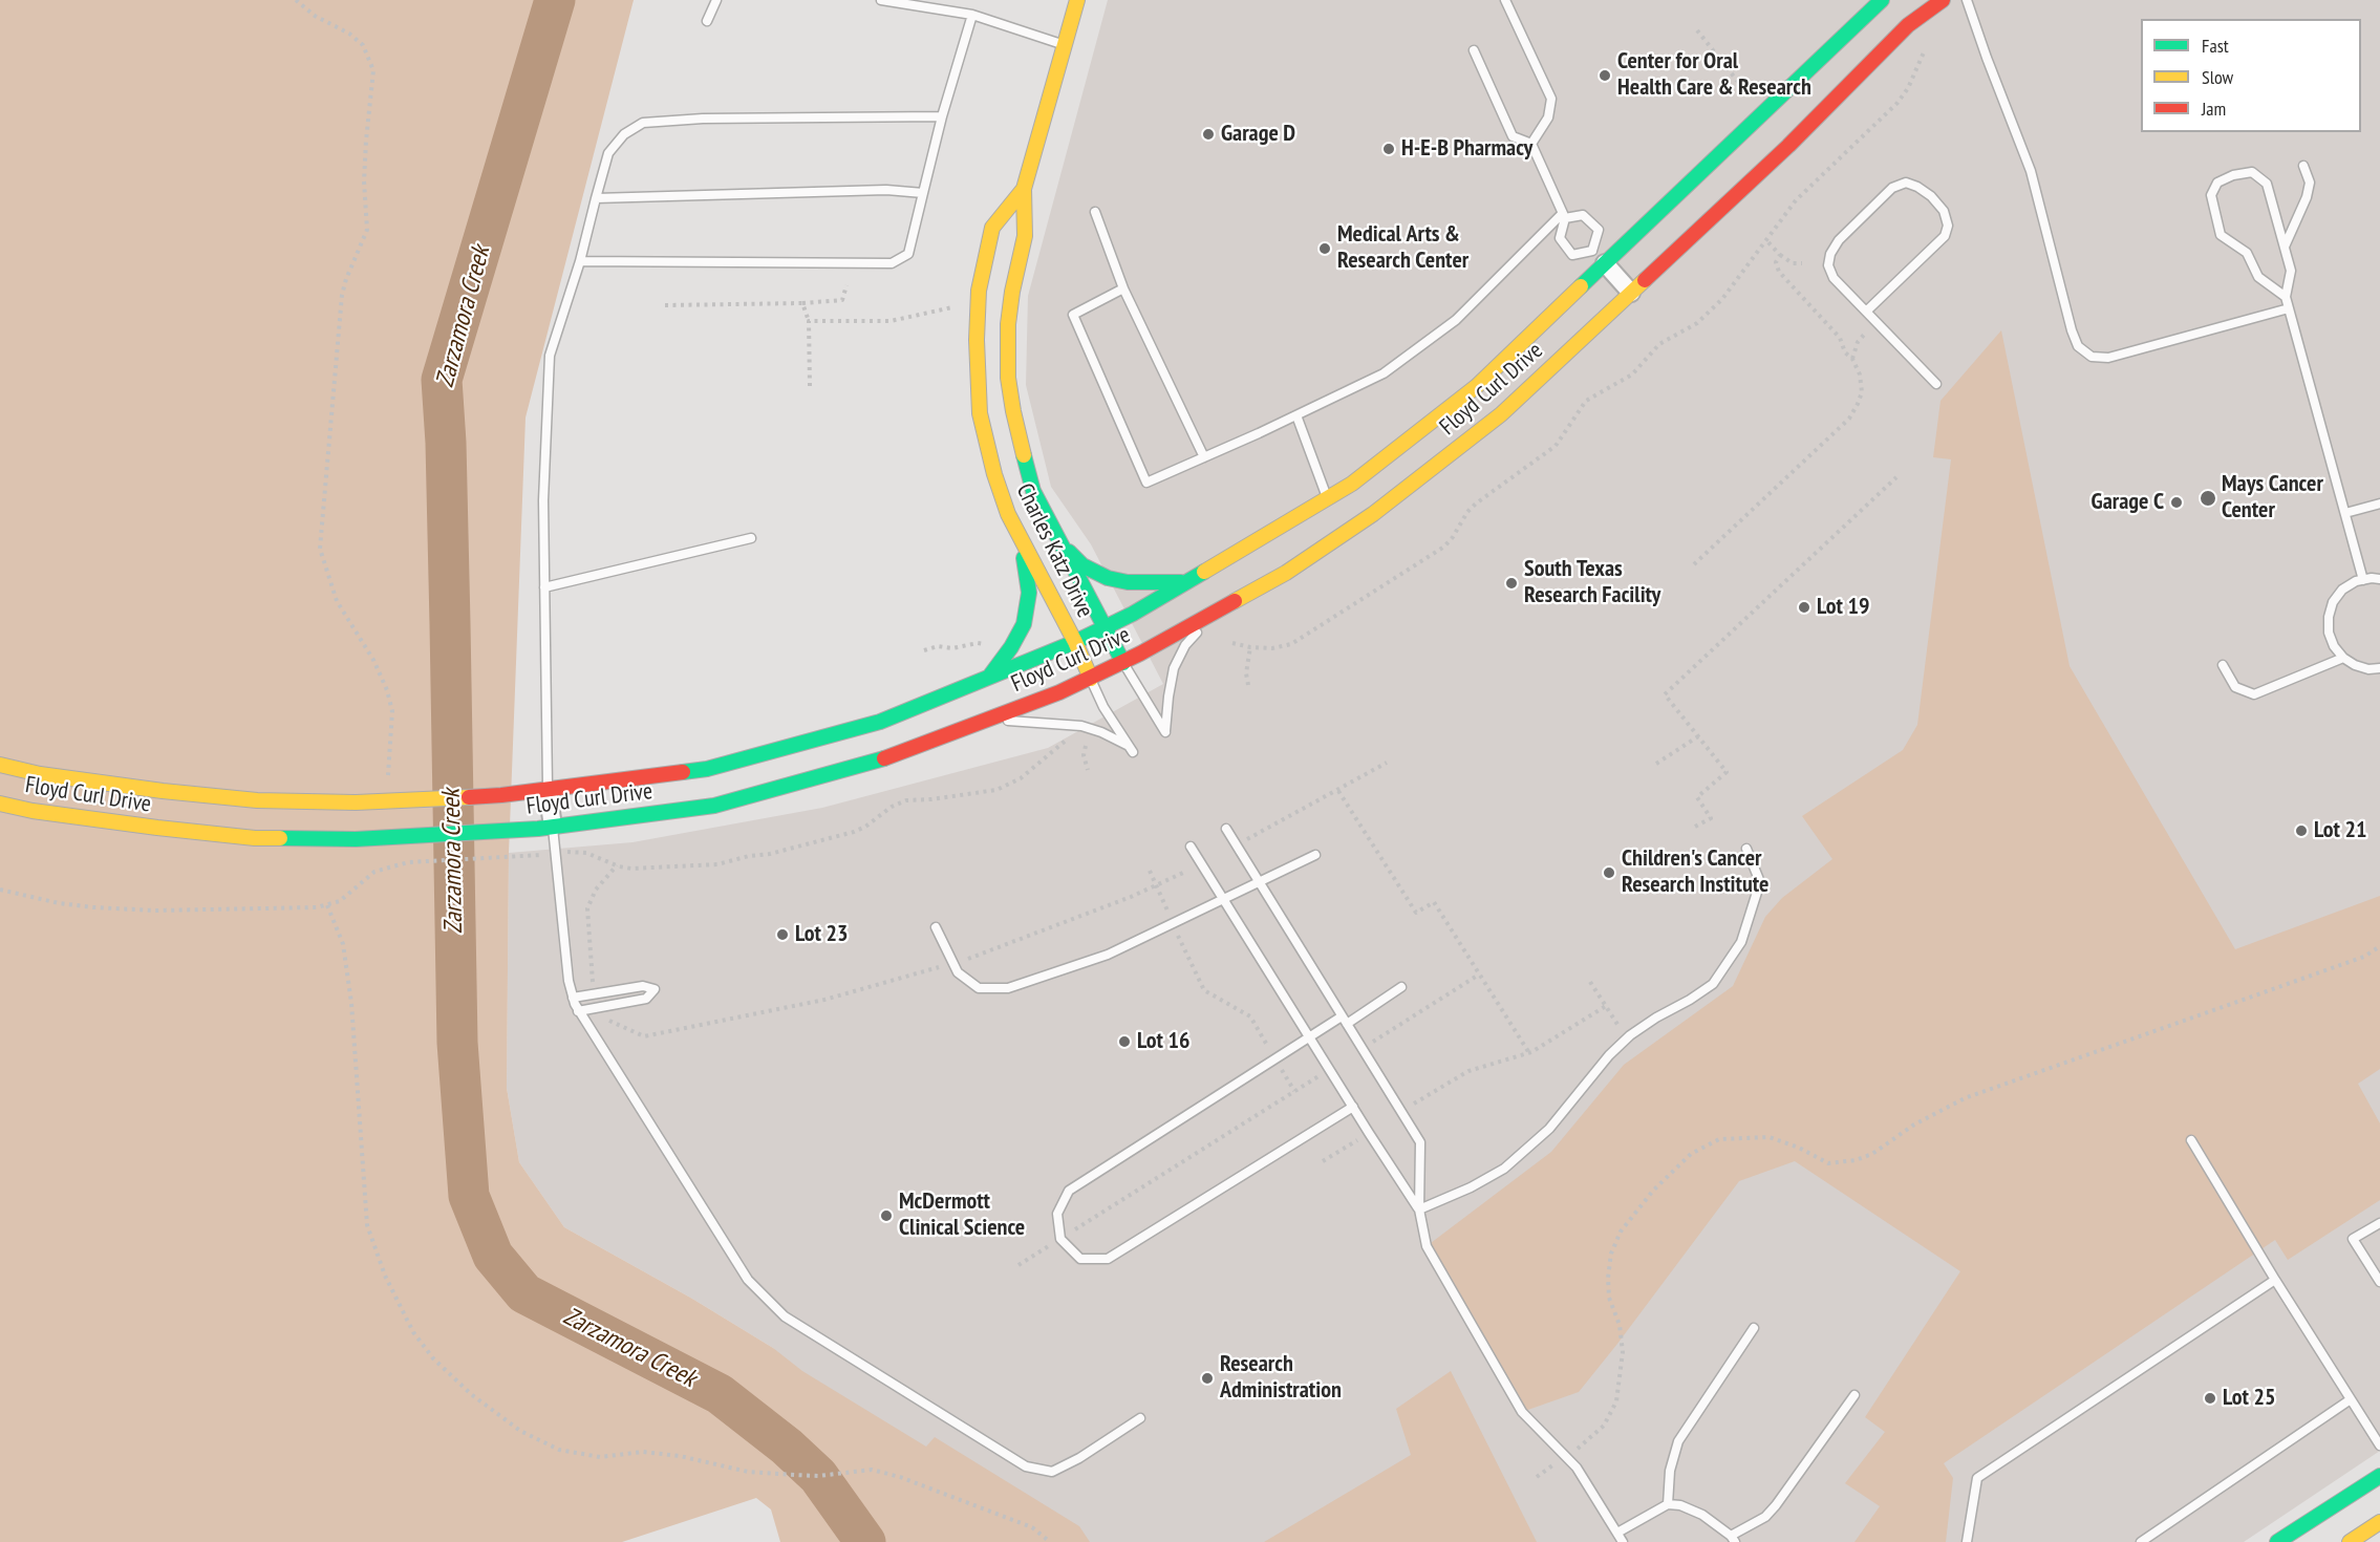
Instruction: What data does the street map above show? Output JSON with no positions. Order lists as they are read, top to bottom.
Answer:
{
  "streets": {
    "street": ["Floyd Curl Drive", "Charles Katz Drive"]
  },
  "crossings": [
    ["Floyd Curl Drive", "Charles Katz Drive"]
  ],
  "water": ["Zarzamora Creek"],
  "places": [
    "Center for Oral Health Care & Research",
    "Garage D",
    "H-E-B Pharmacy",
    "Medical Arts & Research Center",
    "Mays Cancer Center",
    "Garage C",
    "South Texas Research Facility",
    "Lot 19",
    "Lot 21",
    "Children's Cancer Research Institute",
    "Lot 23",
    "Lot 16",
    "McDermott Clinical Science",
    "Research Administration",
    "Lot 25"
  ],
  "legend": ["Fast", "Slow", "Jam"]
}
